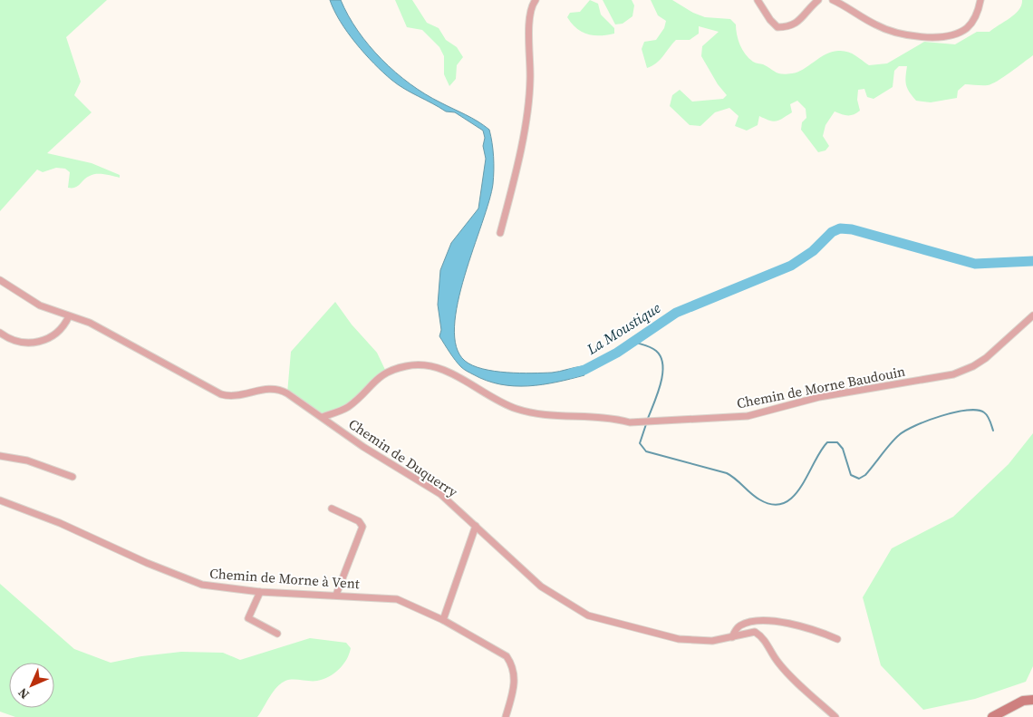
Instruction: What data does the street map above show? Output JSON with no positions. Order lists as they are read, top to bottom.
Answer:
{
  "streets": {
    "street": ["Chemin de Morne Baudouin", "Chemin de Duquerry", "Chemin de Morne à Vent"]
  },
  "crossings": [
    ["Chemin de Morne Baudouin", "Chemin de Duquerry"]
  ],
  "water": ["La Moustique"],
  "north": "bottom left"
}
